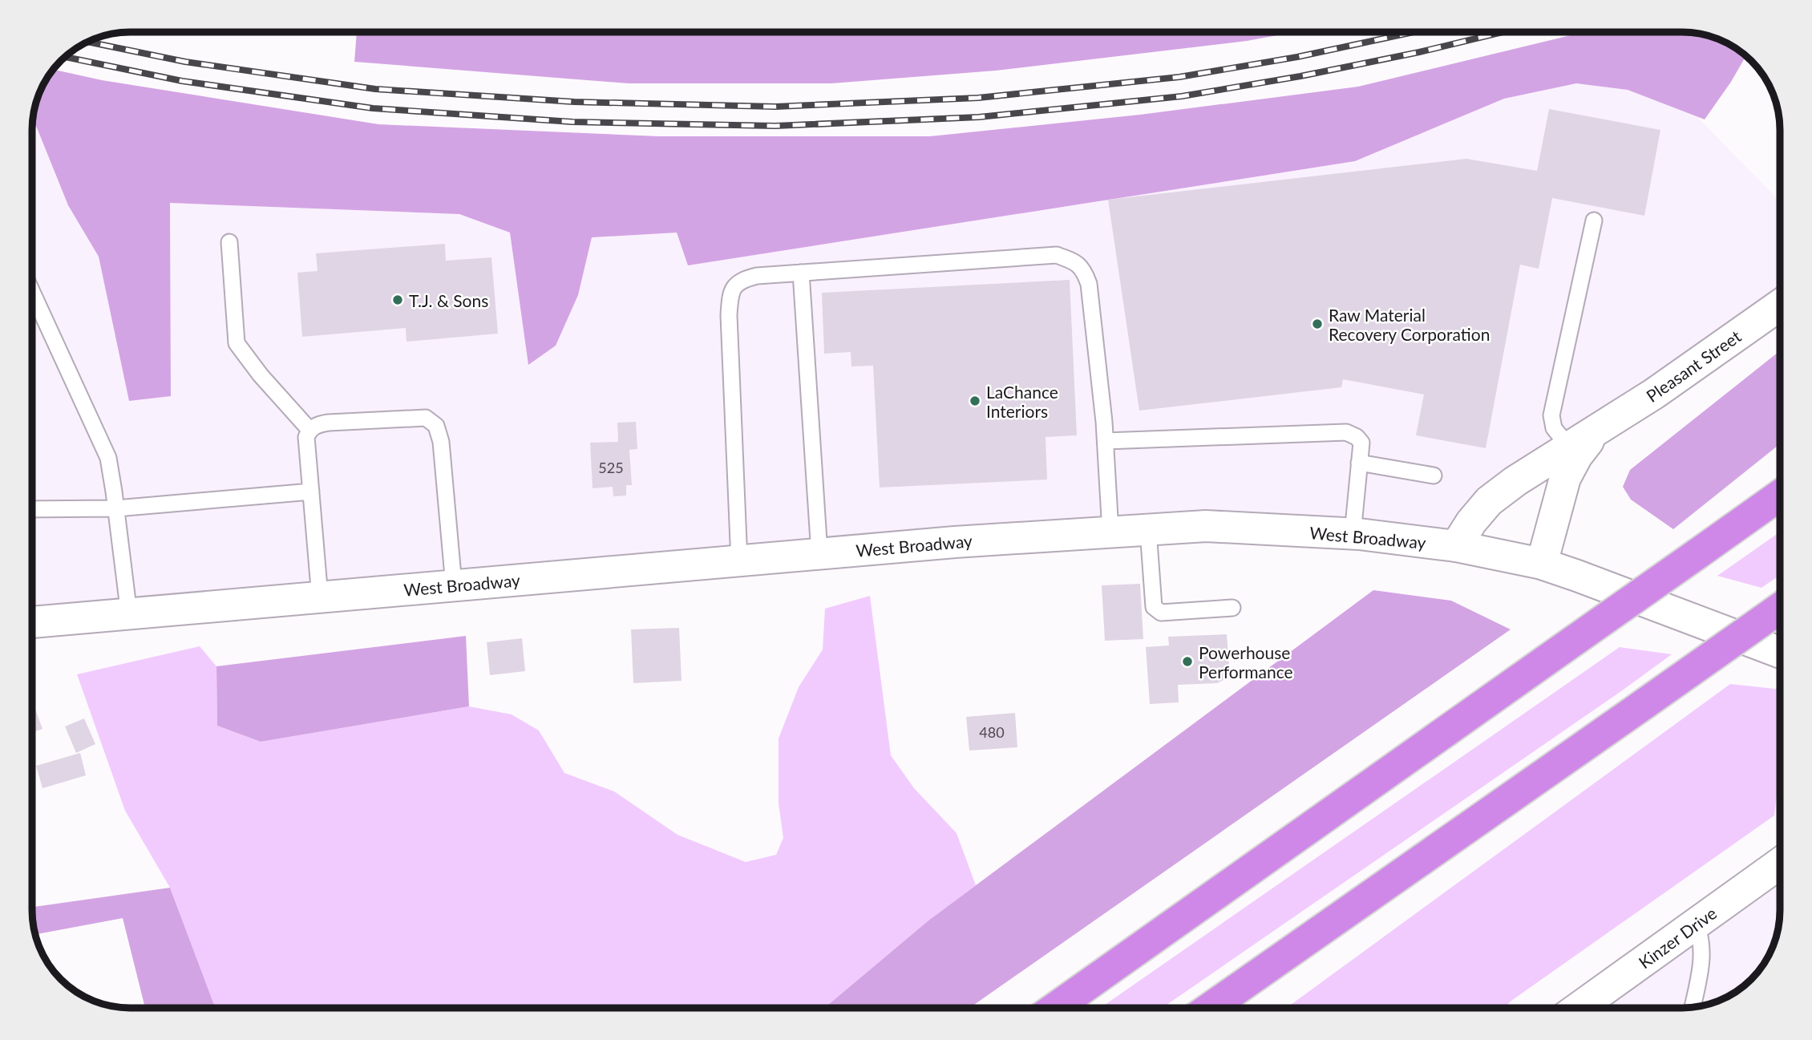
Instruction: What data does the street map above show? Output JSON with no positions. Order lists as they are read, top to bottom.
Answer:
{
  "streets": {
    "main road": ["Pleasant Street", "West Broadway", "Kinzer Drive"]
  },
  "crossings": [
    ["Pleasant Street", "West Broadway"]
  ],
  "places": [
    "T.J. & Sons",
    "Raw Material Recovery Corporation",
    "LaChance Interiors",
    "Powerhouse Performance"
  ],
  "house_numbers": ["525", "480"]
}
